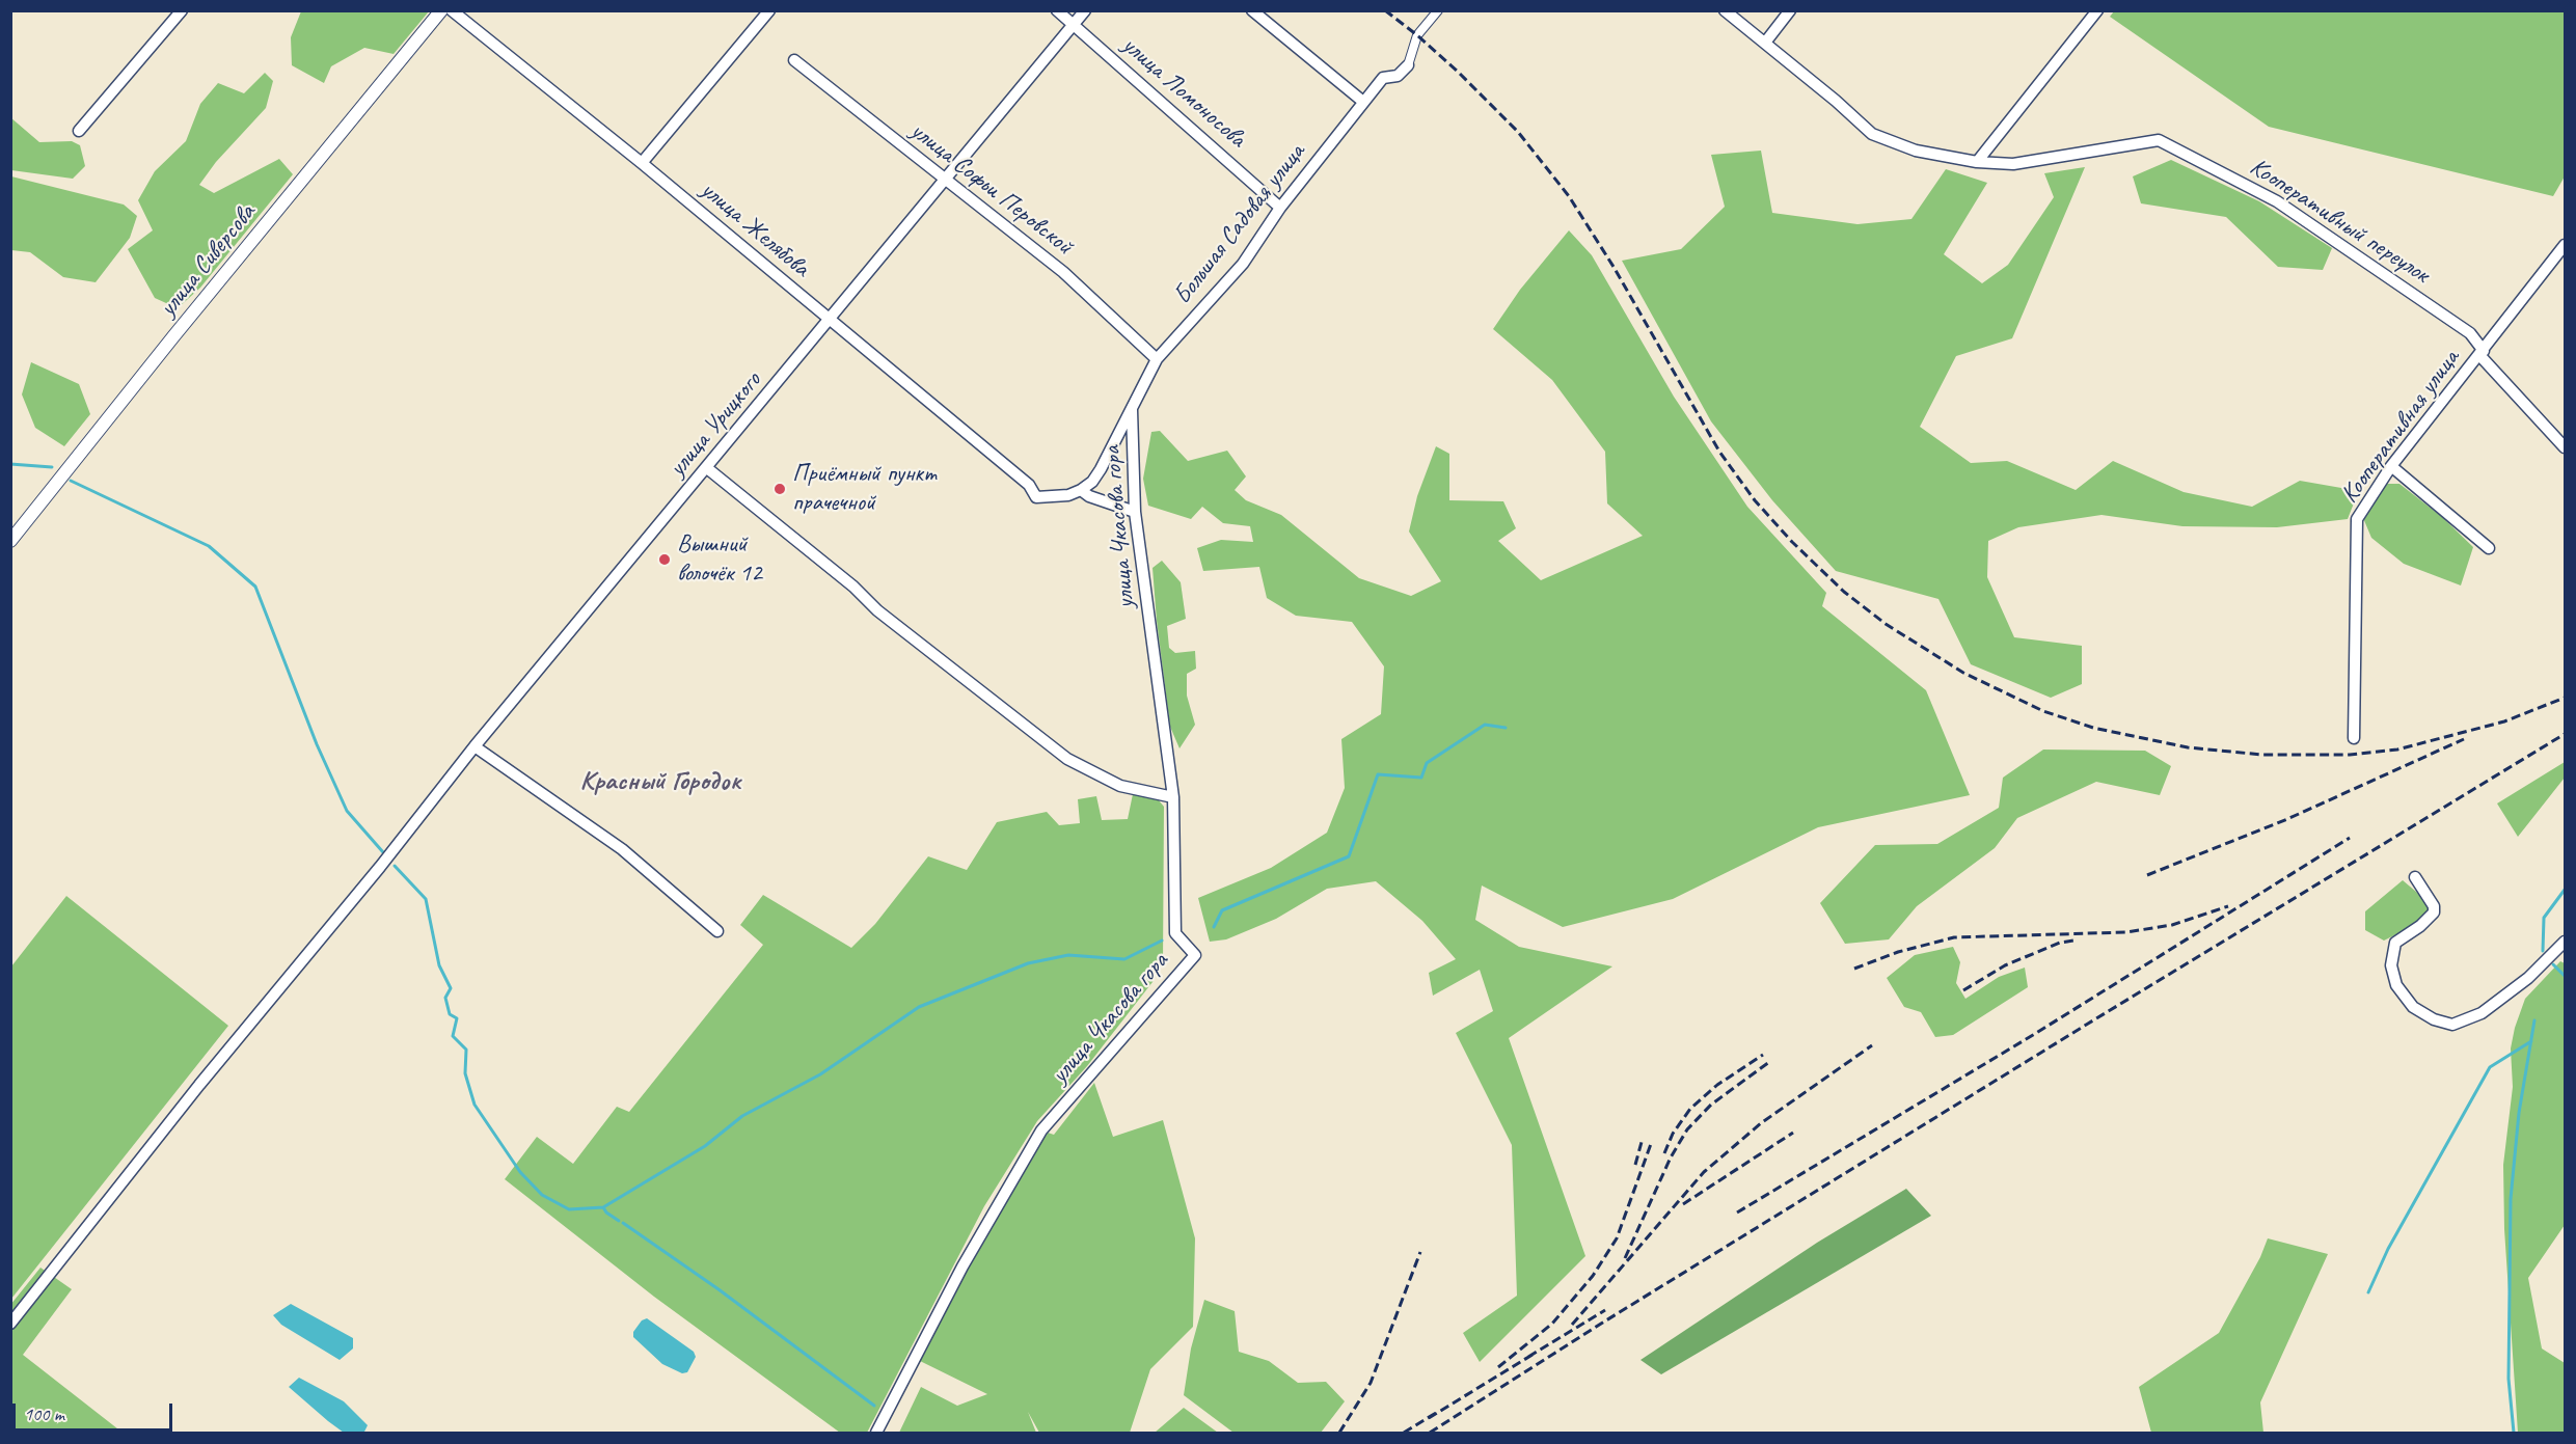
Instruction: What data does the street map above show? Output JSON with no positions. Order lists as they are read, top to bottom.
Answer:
{
  "streets": {
    "street": [
      "улица Ломоносова",
      "улица Софьи Перовской",
      "Кооперативный переулок",
      "Большая Садовая улица",
      "улица Желябова",
      "улица Сиверсова",
      "улица Урицкого",
      "Кооперативная улица",
      "улица Чкасова гора"
    ]
  },
  "crossings": [
    ["улица Ломоносова", "Большая Садовая улица"],
    ["улица Ломоносова", "улица Урицкого"],
    ["улица Софьи Перовской", "Большая Садовая улица"],
    ["улица Софьи Перовской", "улица Урицкого"],
    ["Кооперативный переулок", "Кооперативная улица"],
    ["Большая Садовая улица", "улица Желябова"],
    ["Большая Садовая улица", "улица Чкасова гора"],
    ["улица Желябова", "улица Урицкого"]
  ],
  "districts": ["Красный Городок"],
  "places": ["Приёмный пункт прачечной", "Вышний волочёк 12"],
  "scale_bar": "100 m"
}
